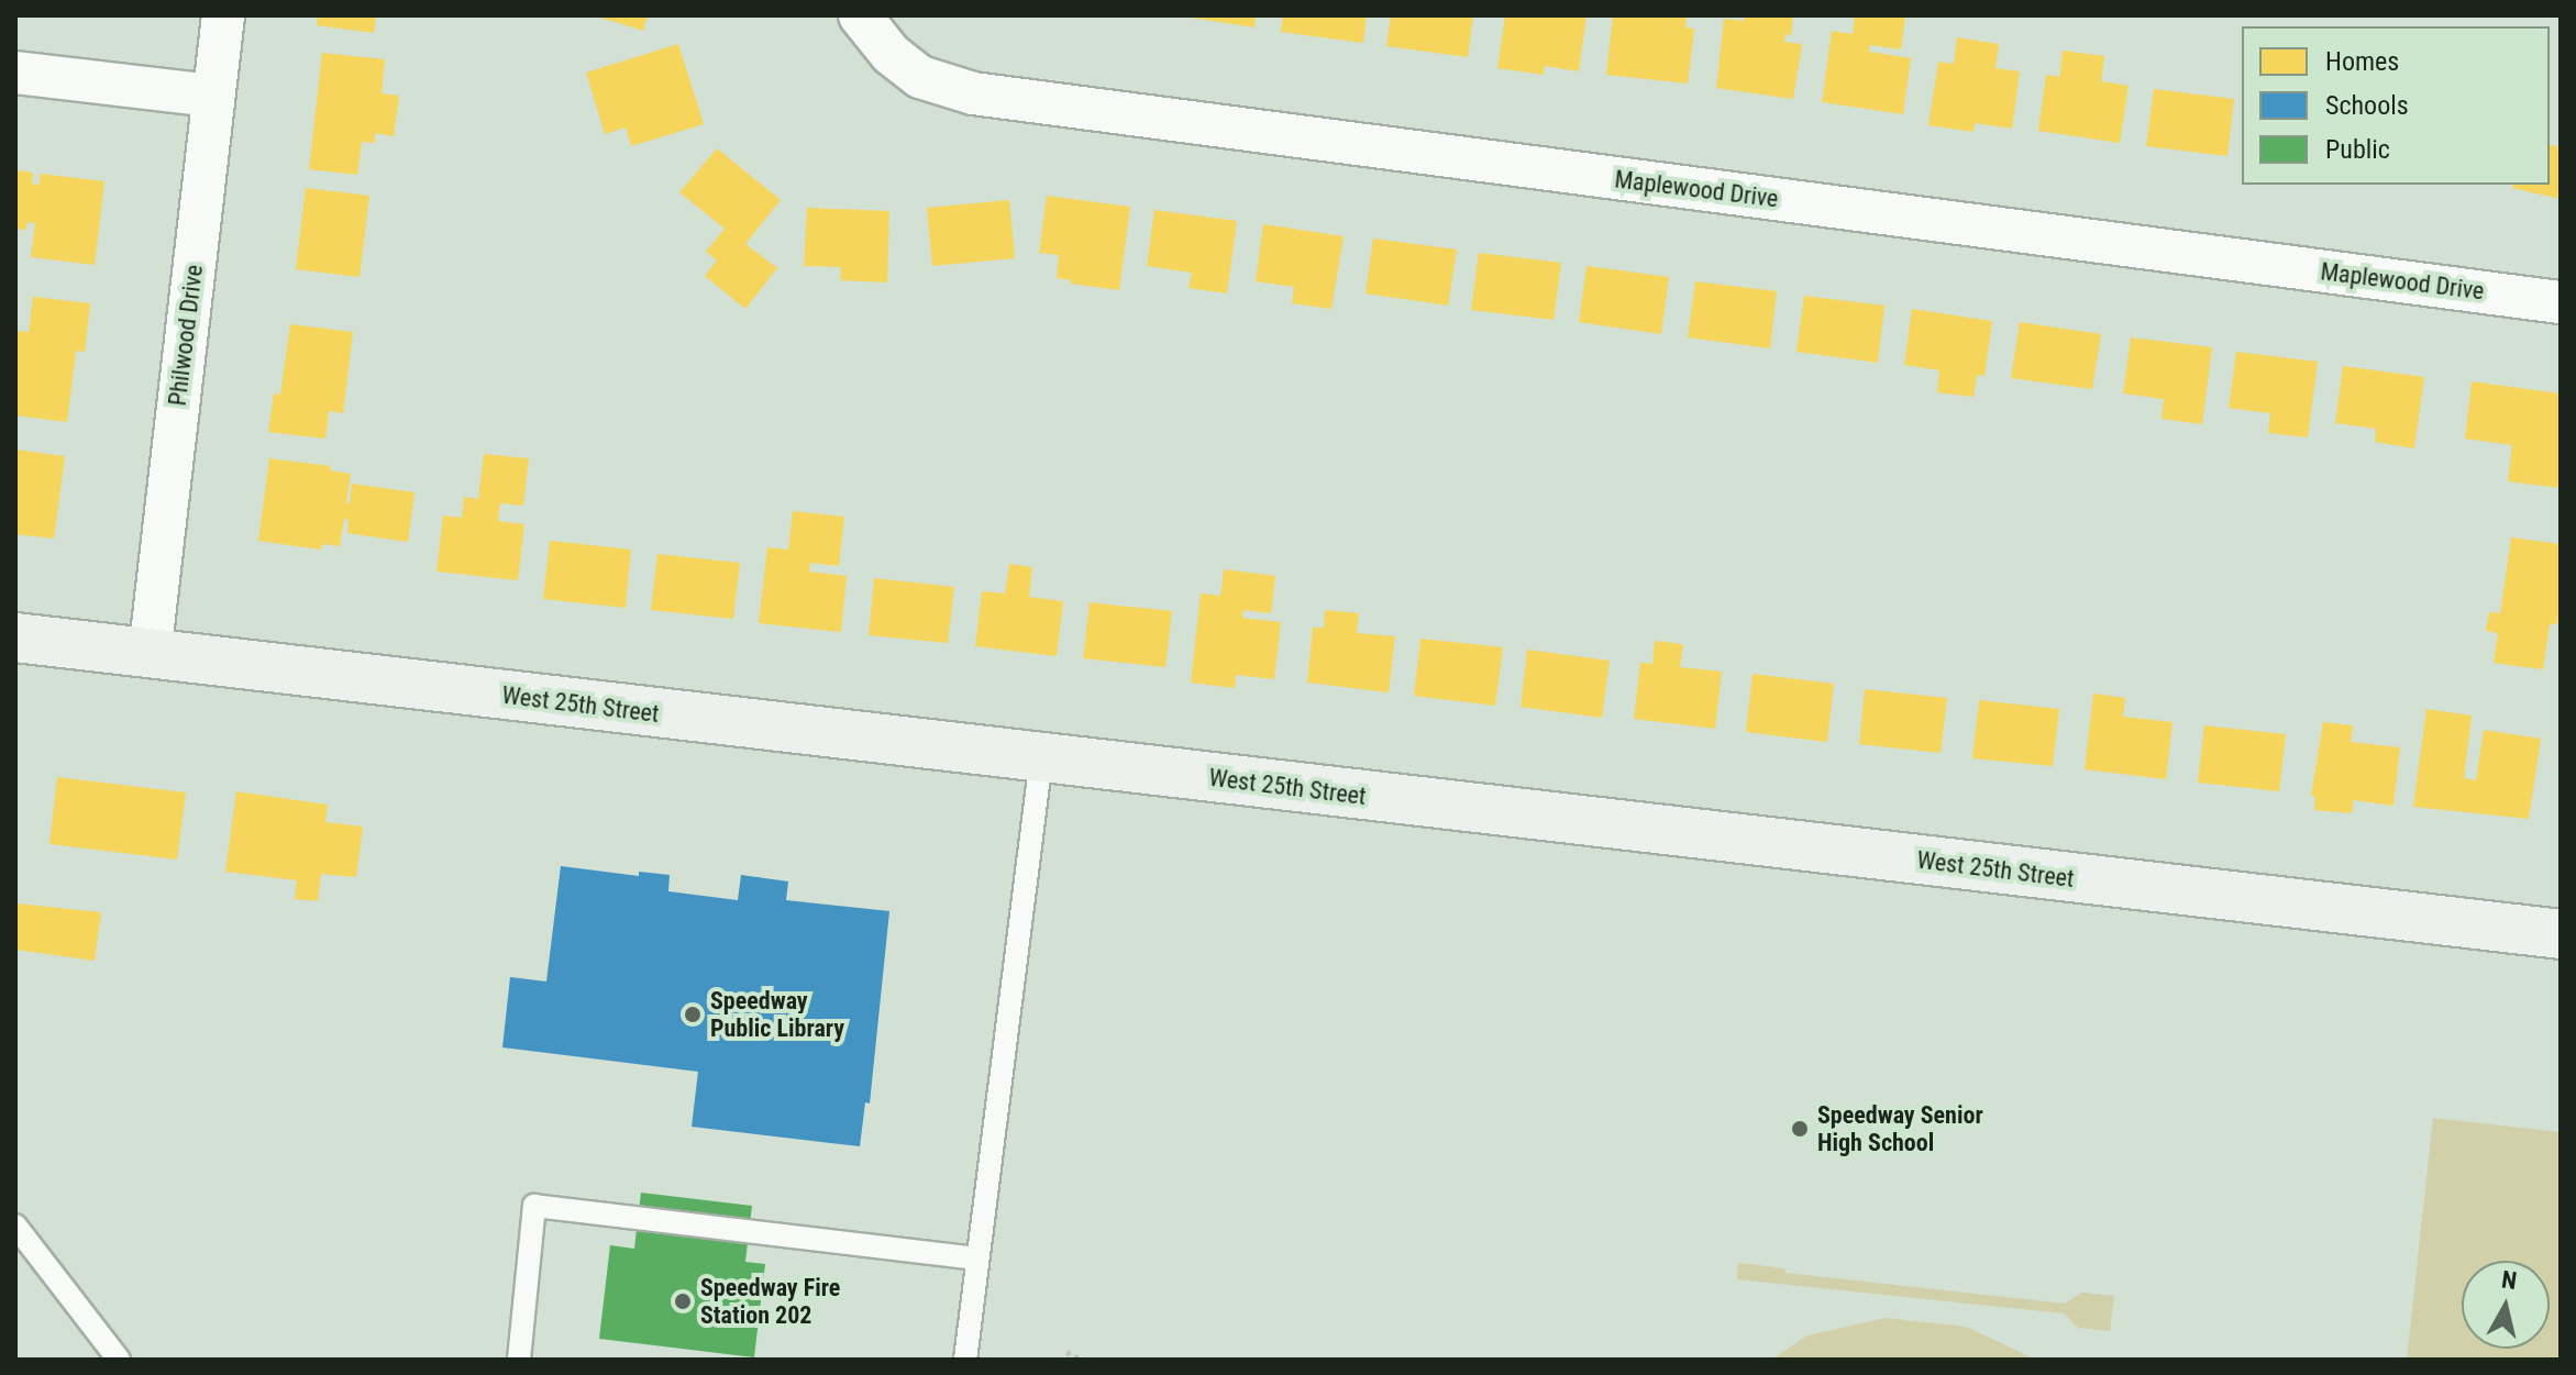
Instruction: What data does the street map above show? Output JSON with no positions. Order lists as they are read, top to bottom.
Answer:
{
  "streets": {
    "street": ["Maplewood Drive", "Philwood Drive", "West 25th Street"]
  },
  "crossings": [
    ["Philwood Drive", "West 25th Street"]
  ],
  "places": ["Speedway Public Library", "Speedway Senior High School", "Speedway Fire Station 202"],
  "legend": ["Homes", "Schools", "Public"],
  "north": "top"
}
